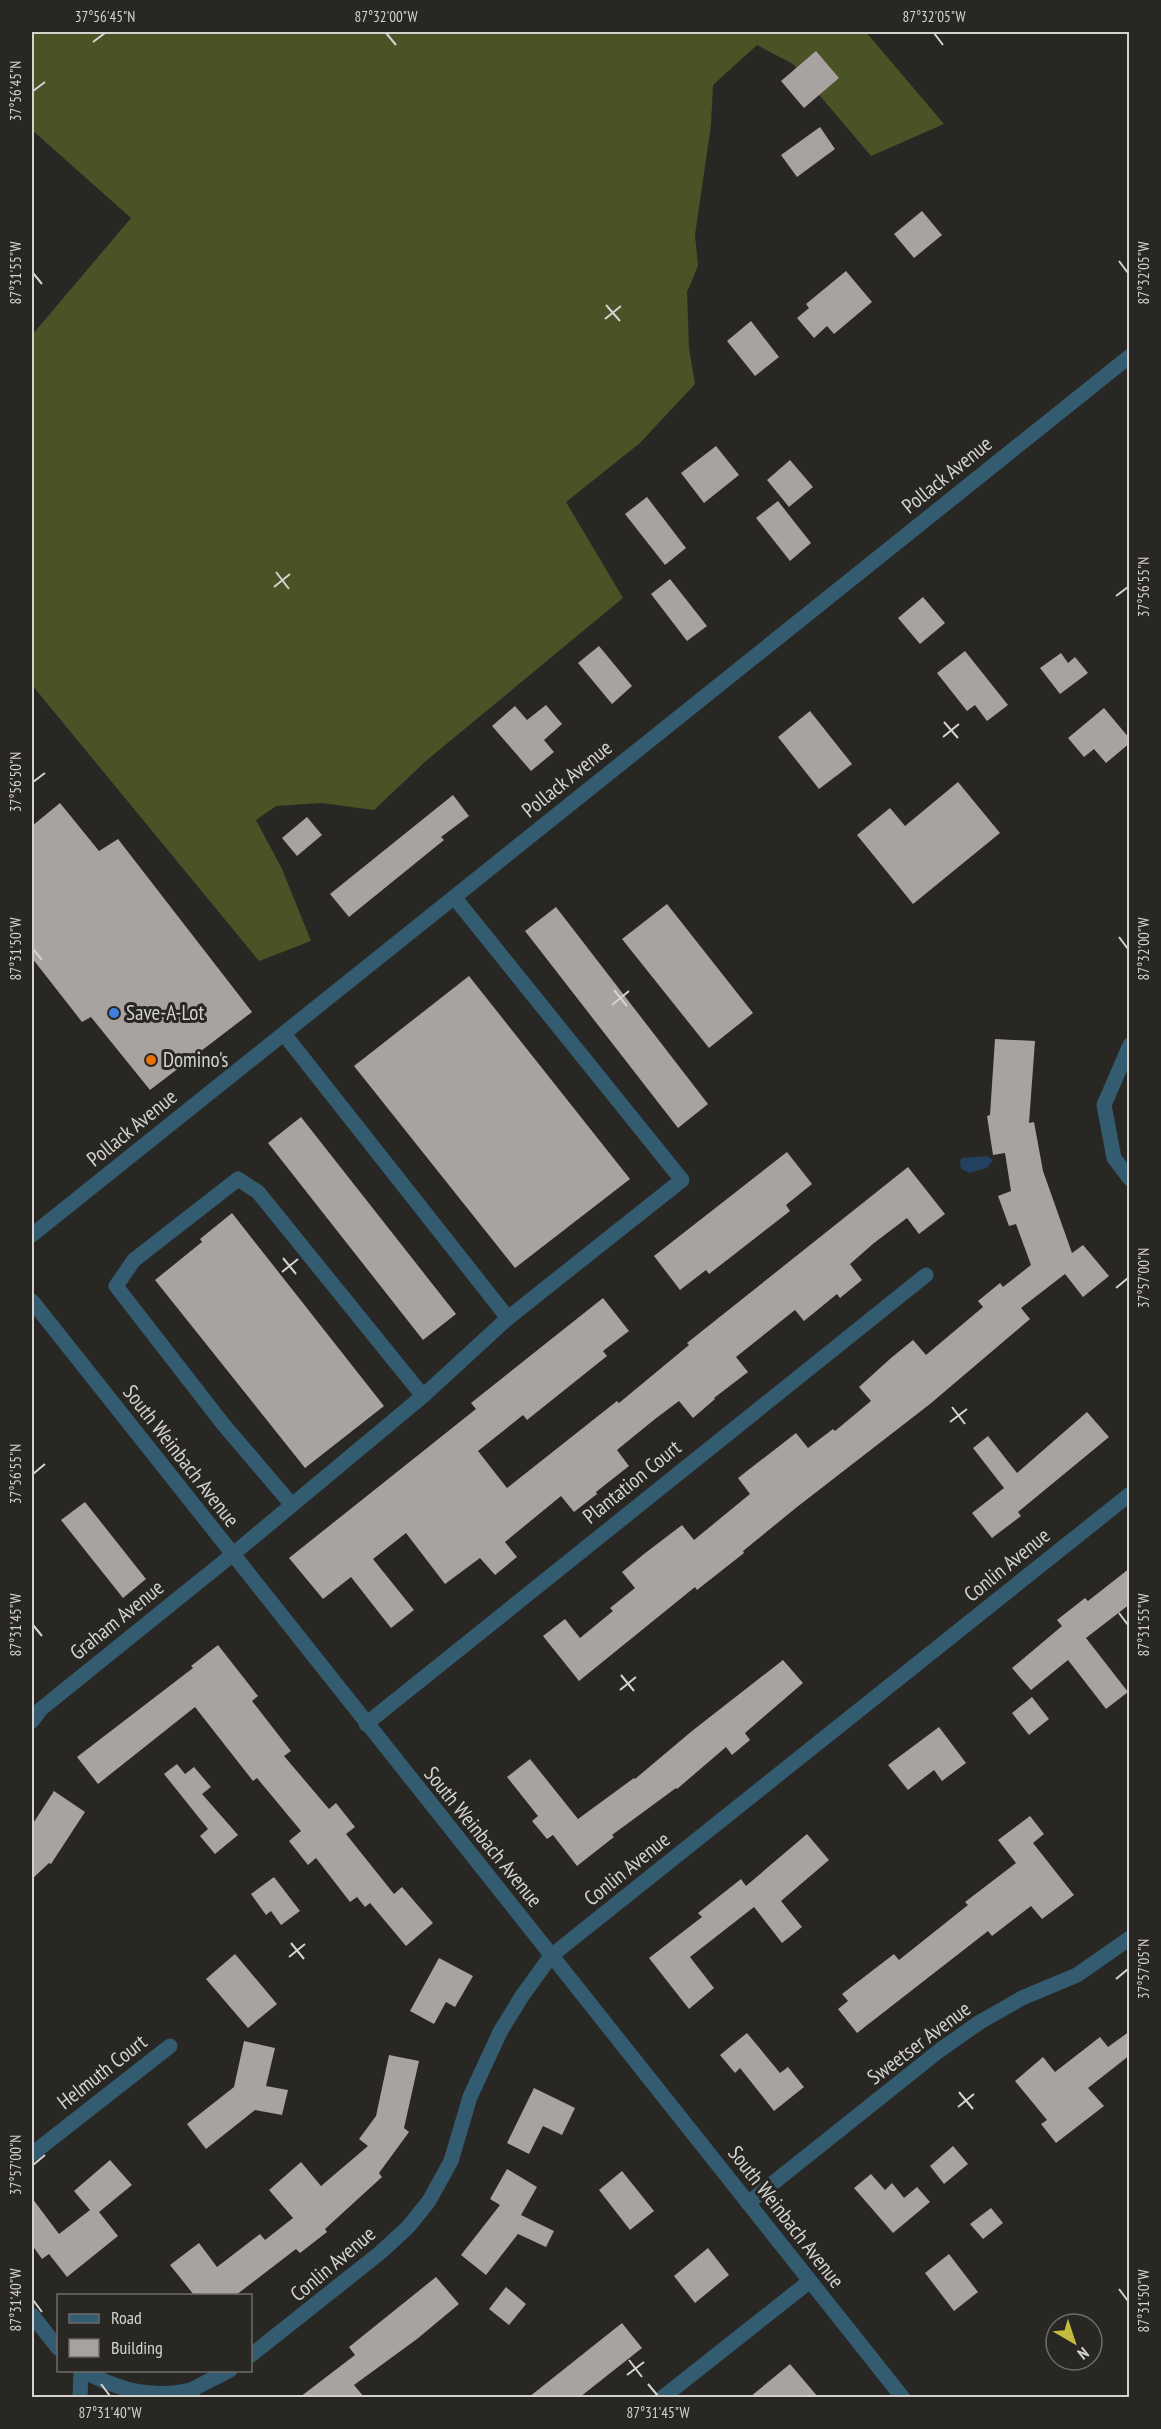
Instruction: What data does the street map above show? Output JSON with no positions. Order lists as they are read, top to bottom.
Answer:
{
  "streets": {
    "street": [
      "Pollack Avenue",
      "South Weinbach Avenue",
      "Plantation Court",
      "Conlin Avenue",
      "Graham Avenue",
      "Sweetser Avenue",
      "Helmuth Court"
    ]
  },
  "crossings": [
    ["Pollack Avenue", "Graham Avenue"],
    ["South Weinbach Avenue", "Plantation Court"],
    ["South Weinbach Avenue", "Conlin Avenue"],
    ["South Weinbach Avenue", "Graham Avenue"],
    ["South Weinbach Avenue", "Sweetser Avenue"]
  ],
  "places": ["Save-A-Lot", "Domino's"],
  "legend": ["Road", "Building"],
  "north": "bottom right",
  "coordinates": [
    "37°56'45\"N",
    "87°32'00\"W",
    "87°32'05\"W",
    "87°31'55\"W",
    "37°56'55\"N",
    "37°56'50\"N",
    "87°31'50\"W",
    "37°57'00\"N",
    "87°31'45\"W",
    "37°57'05\"N",
    "87°31'40\"W"
  ]
}
